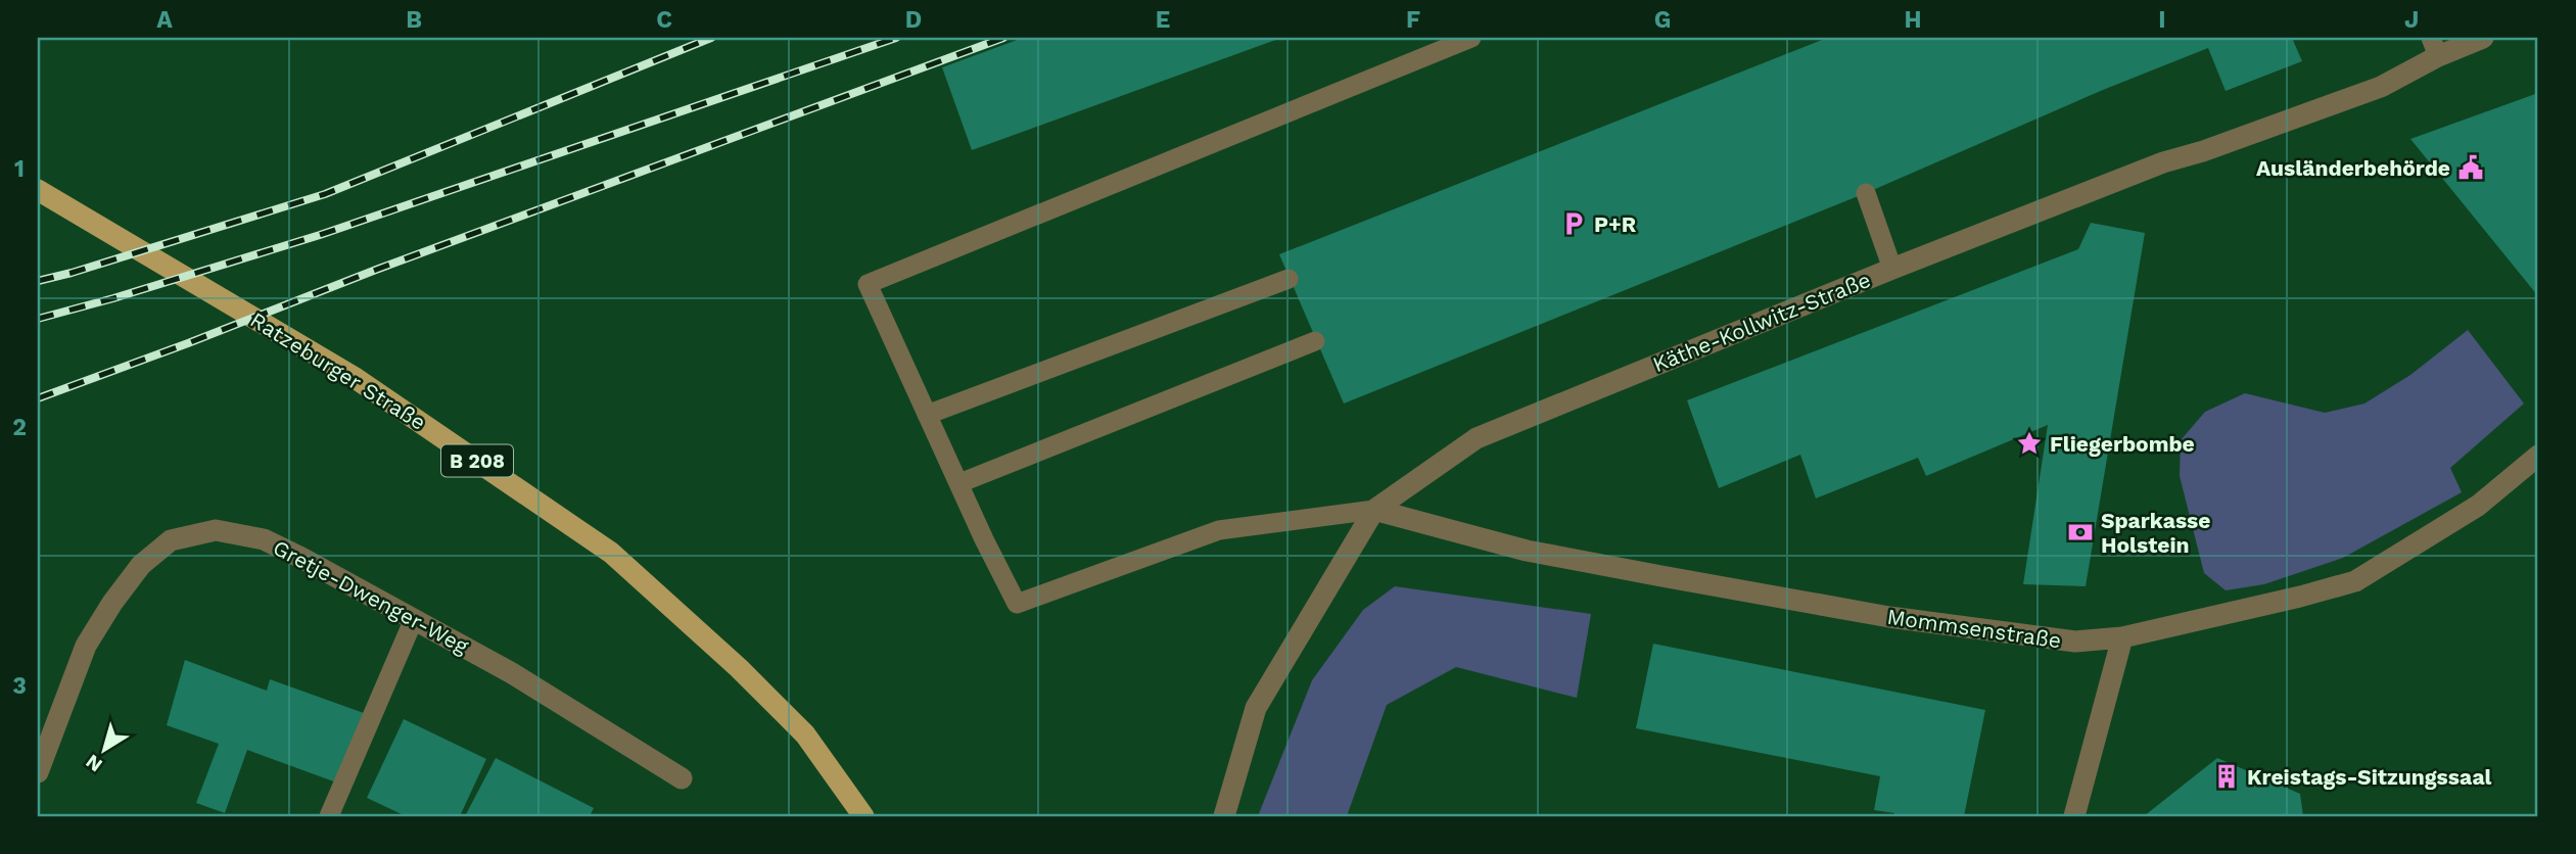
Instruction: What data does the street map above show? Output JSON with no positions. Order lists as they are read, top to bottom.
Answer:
{
  "streets": {
    "main road": ["Ratzeburger Straße", "B 208"],
    "street": ["Käthe-Kollwitz-Straße", "Gretje-Dwenger-Weg", "Mommsenstraße"]
  },
  "crossings": [
    ["Käthe-Kollwitz-Straße", "Mommsenstraße"]
  ],
  "places": {
    "public building": ["Ausländerbehörde"],
    "parking": ["P+R"],
    "place": ["Fliegerbombe"],
    "bank": ["Sparkasse Holstein"],
    "building": ["Kreistags-Sitzungssaal"]
  },
  "north": "bottom left",
  "grid": {
    "columns": [
      "A",
      "B",
      "C",
      "D",
      "E",
      "F",
      "G",
      "H",
      "I",
      "J"
    ],
    "rows": ["1", "2", "3"]
  }
}
